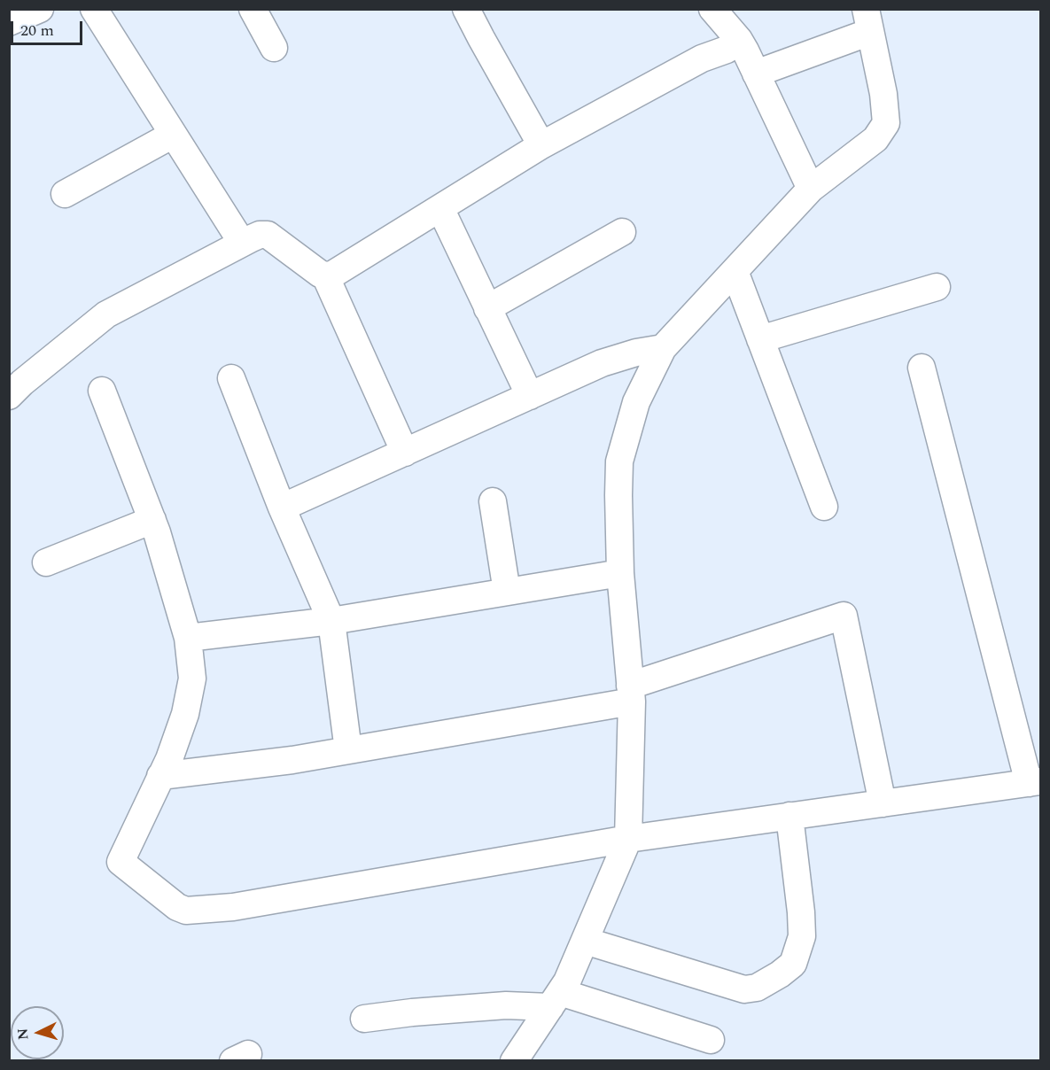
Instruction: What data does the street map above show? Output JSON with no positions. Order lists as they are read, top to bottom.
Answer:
{
  "scale_bar": "20 m",
  "north": "left"
}
